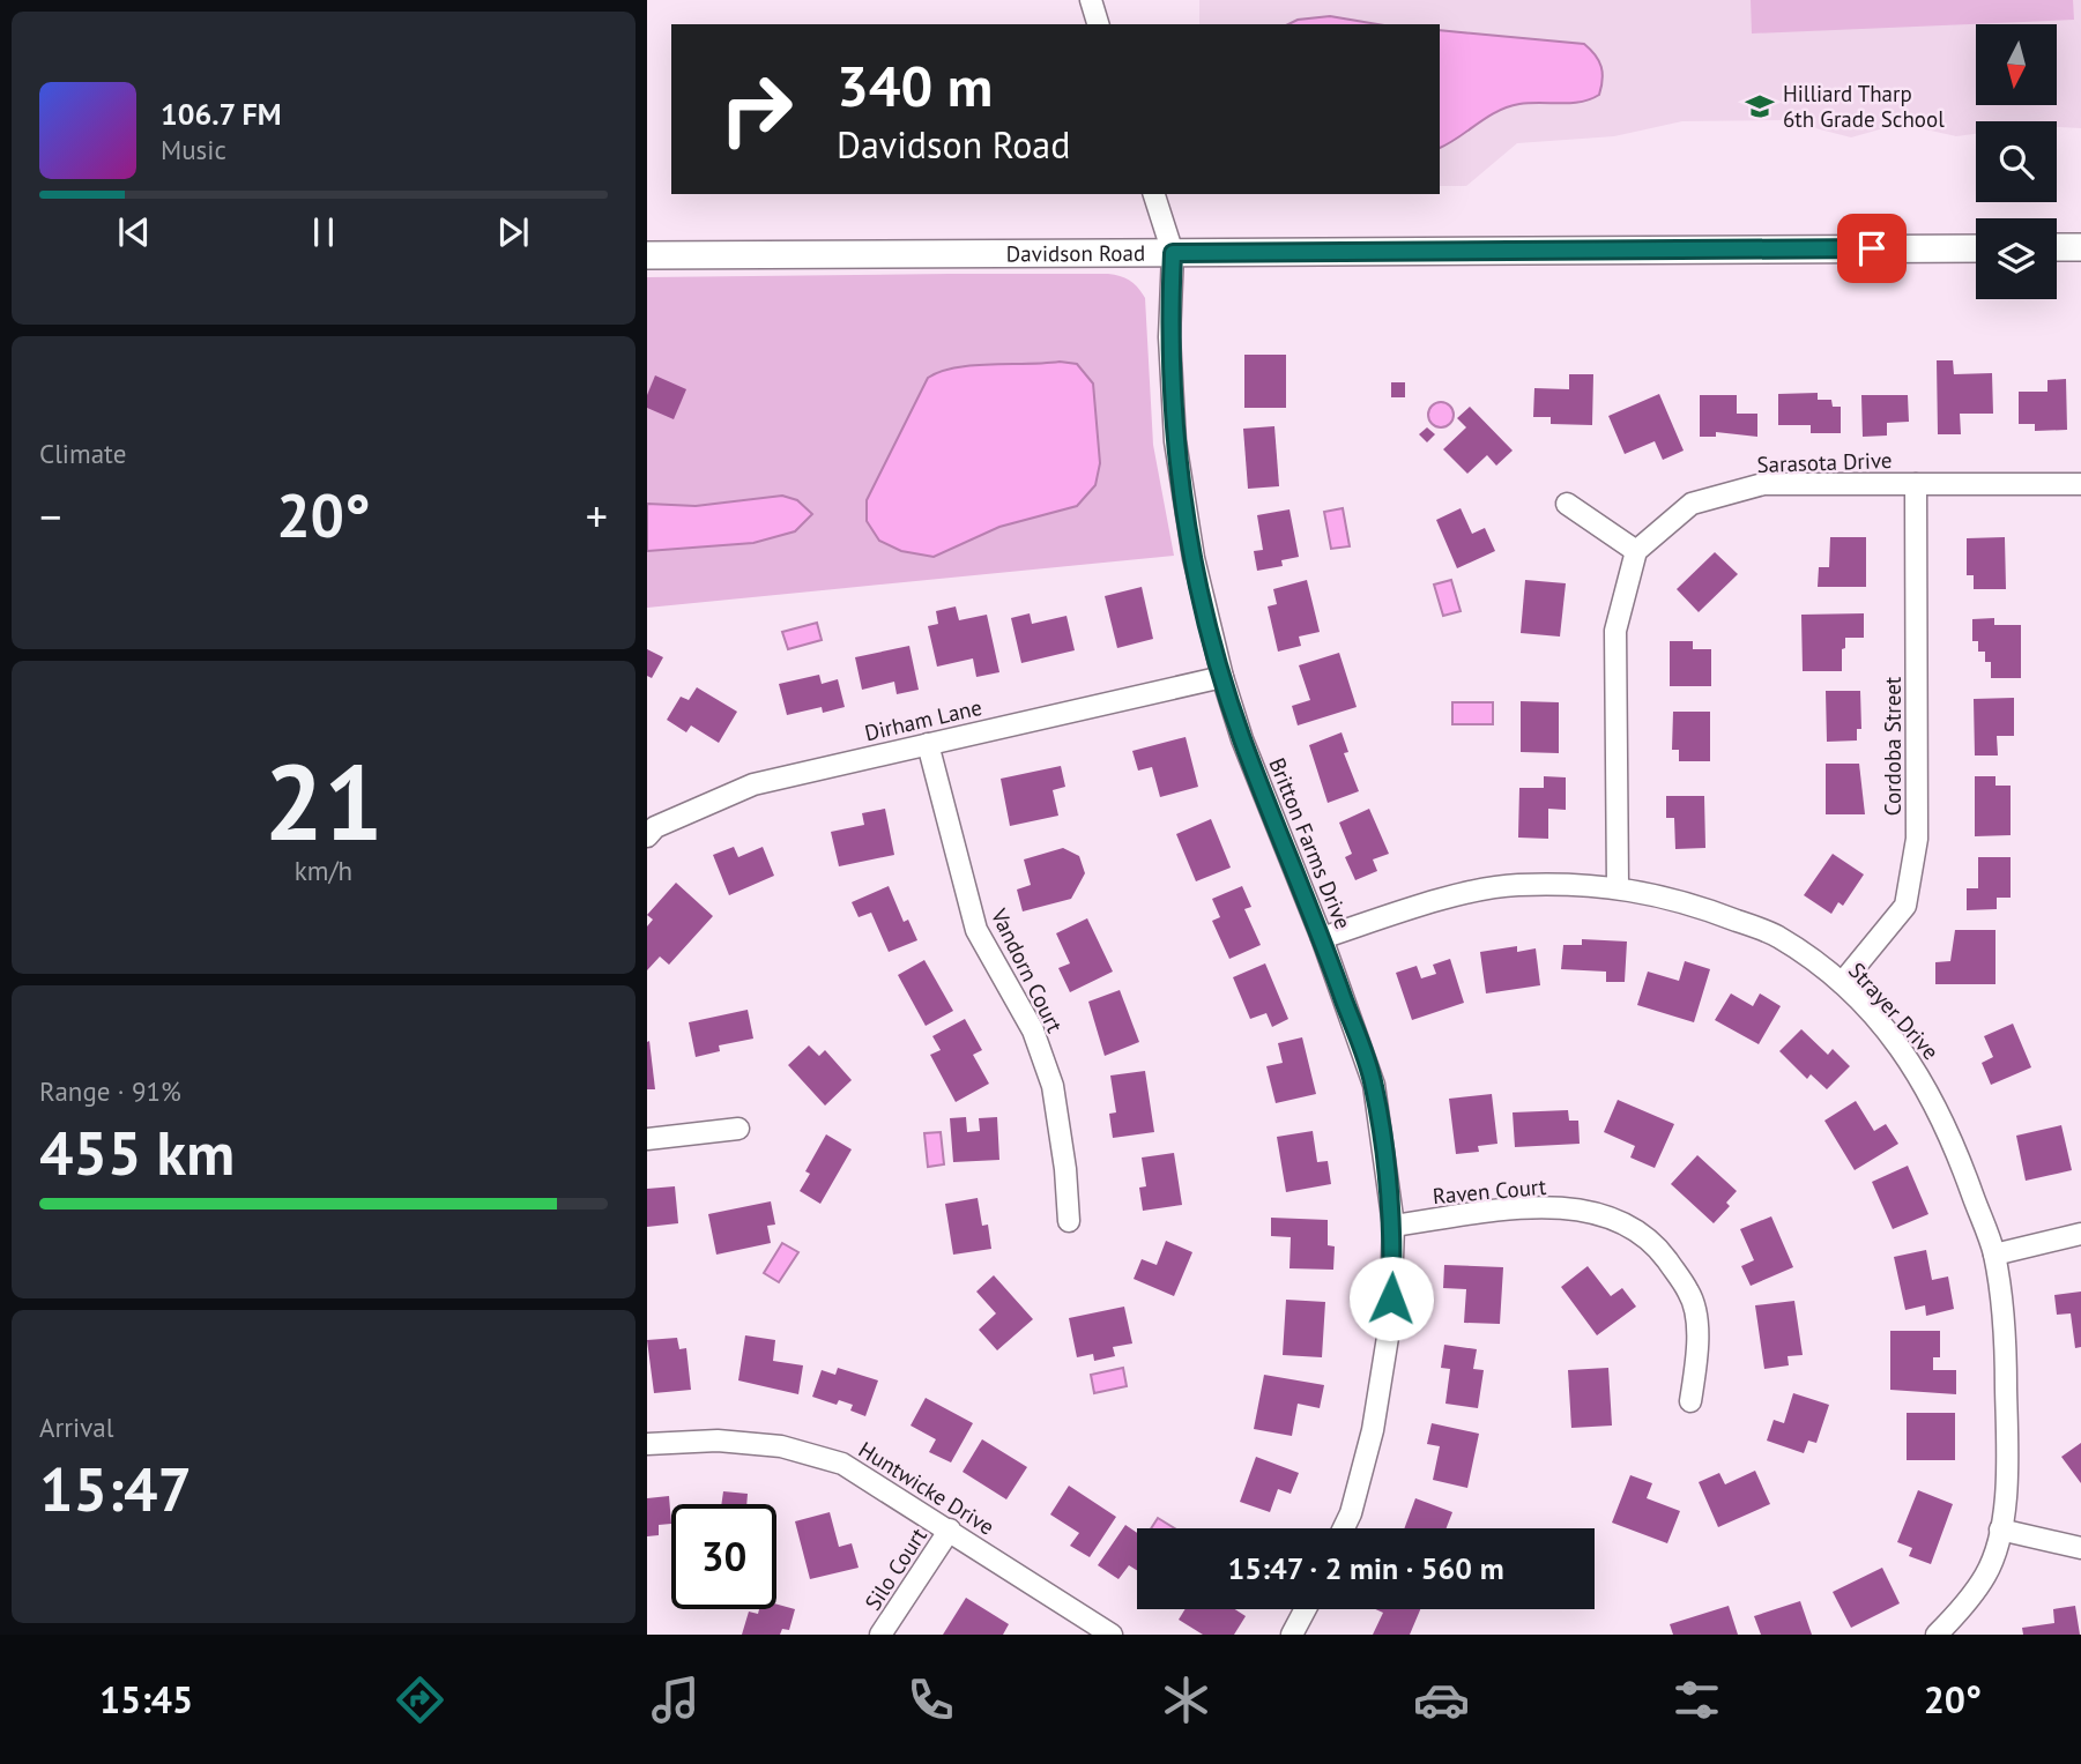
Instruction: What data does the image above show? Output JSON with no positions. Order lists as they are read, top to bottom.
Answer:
{
  "streets": {
    "main road": ["Davidson Road"],
    "street": [
      "Sarasota Drive",
      "Dirham Lane",
      "Cordoba Street",
      "Britton Farms Drive",
      "Vandorn Court",
      "Strayer Drive",
      "Raven Court",
      "Huntwicke Drive",
      "Silo Court"
    ]
  },
  "crossings": [
    ["Davidson Road", "Britton Farms Drive"],
    ["Sarasota Drive", "Cordoba Street"],
    ["Dirham Lane", "Britton Farms Drive"],
    ["Dirham Lane", "Vandorn Court"],
    ["Cordoba Street", "Strayer Drive"],
    ["Britton Farms Drive", "Strayer Drive"],
    ["Britton Farms Drive", "Raven Court"],
    ["Huntwicke Drive", "Silo Court"]
  ],
  "places": {
    "school or university": ["Hilliard Tharp 6th Grade School"]
  },
  "north": "bottom",
  "page": {
    "turn": ["340 m", "Davidson Road"],
    "song": ["106.7 FM", "Music"],
    "tile": [
      "Climate",
      ["21", "km/h"],
      ["Range · 91%", "455 km"],
      ["Arrival", "15:47"]
    ],
    "heat": ["−", "20°", "+"],
    "limit": "30",
    "trip": "15:47 · 2 min · 560 m",
    "tabs": ["15:45", "20°"]
  }
}
